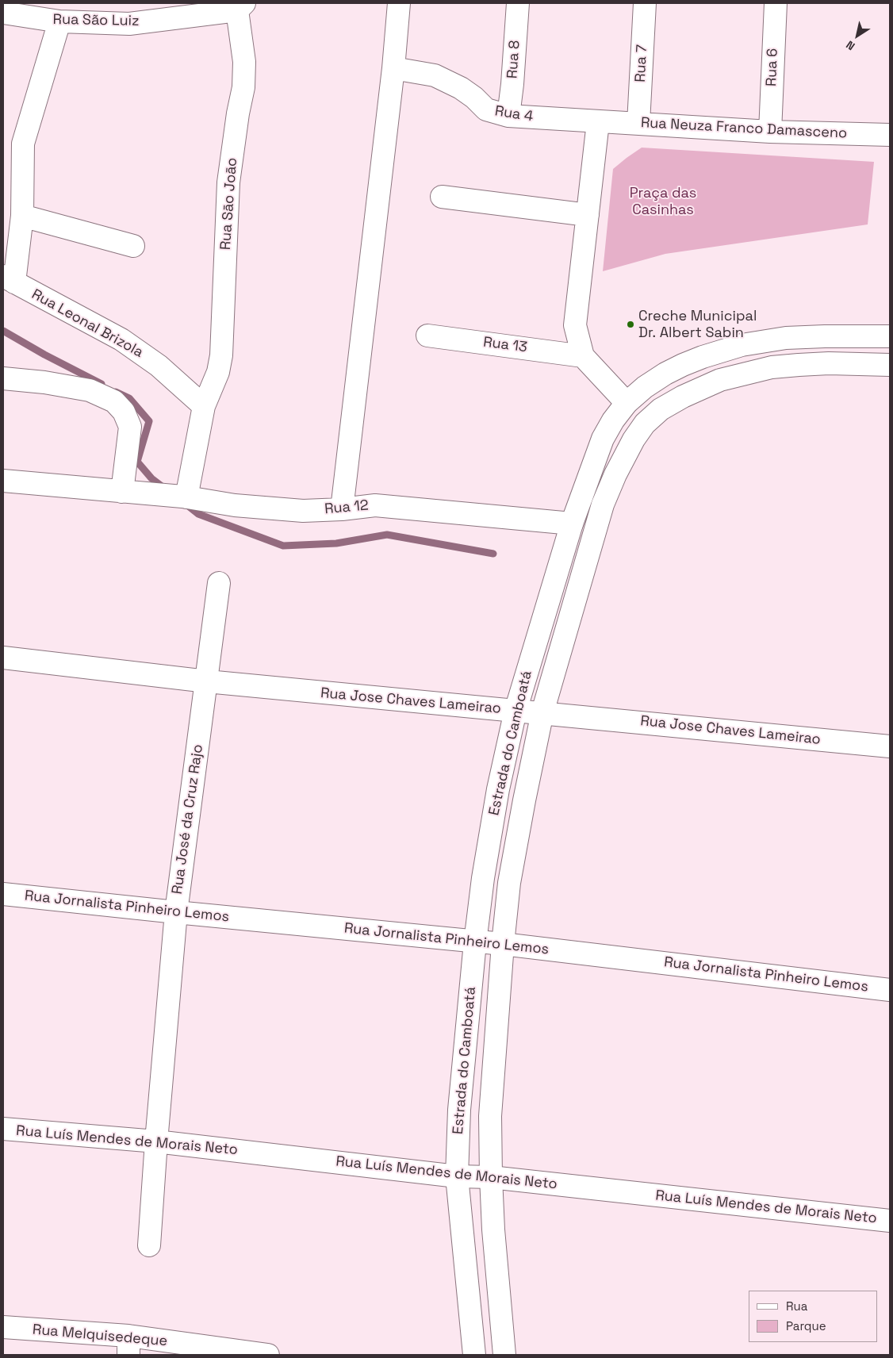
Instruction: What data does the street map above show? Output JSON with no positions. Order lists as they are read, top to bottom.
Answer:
{
  "streets": {
    "street": [
      "Rua São Luiz",
      "Rua 8",
      "Rua 7",
      "Rua 6",
      "Rua 4",
      "Rua Neuza Franco Damasceno",
      "Rua Sāo Joāo",
      "Rua Leonal Brizola",
      "Rua 13",
      "Rua 12",
      "Rua Jose Chaves Lameirao",
      "Estrada do Camboatá",
      "Rua José da Cruz Rajo",
      "Rua Jornalista Pinheiro Lemos",
      "Rua Luís Mendes de Morais Neto",
      "Rua Melquisedeque"
    ]
  },
  "crossings": [
    ["Rua São Luiz", "Rua Sāo Joāo"],
    ["Rua 8", "Rua 4"],
    ["Rua 7", "Rua Neuza Franco Damasceno"],
    ["Rua 6", "Rua Neuza Franco Damasceno"],
    ["Rua 4", "Rua Neuza Franco Damasceno"],
    ["Rua Sāo Joāo", "Rua Leonal Brizola"],
    ["Rua Sāo Joāo", "Rua 12"],
    ["Rua 12", "Estrada do Camboatá"],
    ["Rua Jose Chaves Lameirao", "Estrada do Camboatá"],
    ["Rua Jose Chaves Lameirao", "Rua José da Cruz Rajo"],
    ["Estrada do Camboatá", "Rua Jornalista Pinheiro Lemos"],
    ["Estrada do Camboatá", "Rua Luís Mendes de Morais Neto"],
    ["Rua José da Cruz Rajo", "Rua Jornalista Pinheiro Lemos"],
    ["Rua José da Cruz Rajo", "Rua Luís Mendes de Morais Neto"]
  ],
  "parks": ["Praça das Casinhas"],
  "places": ["Creche Municipal Dr. Albert Sabin"],
  "legend": ["Rua", "Parque"],
  "north": "bottom left"
}
